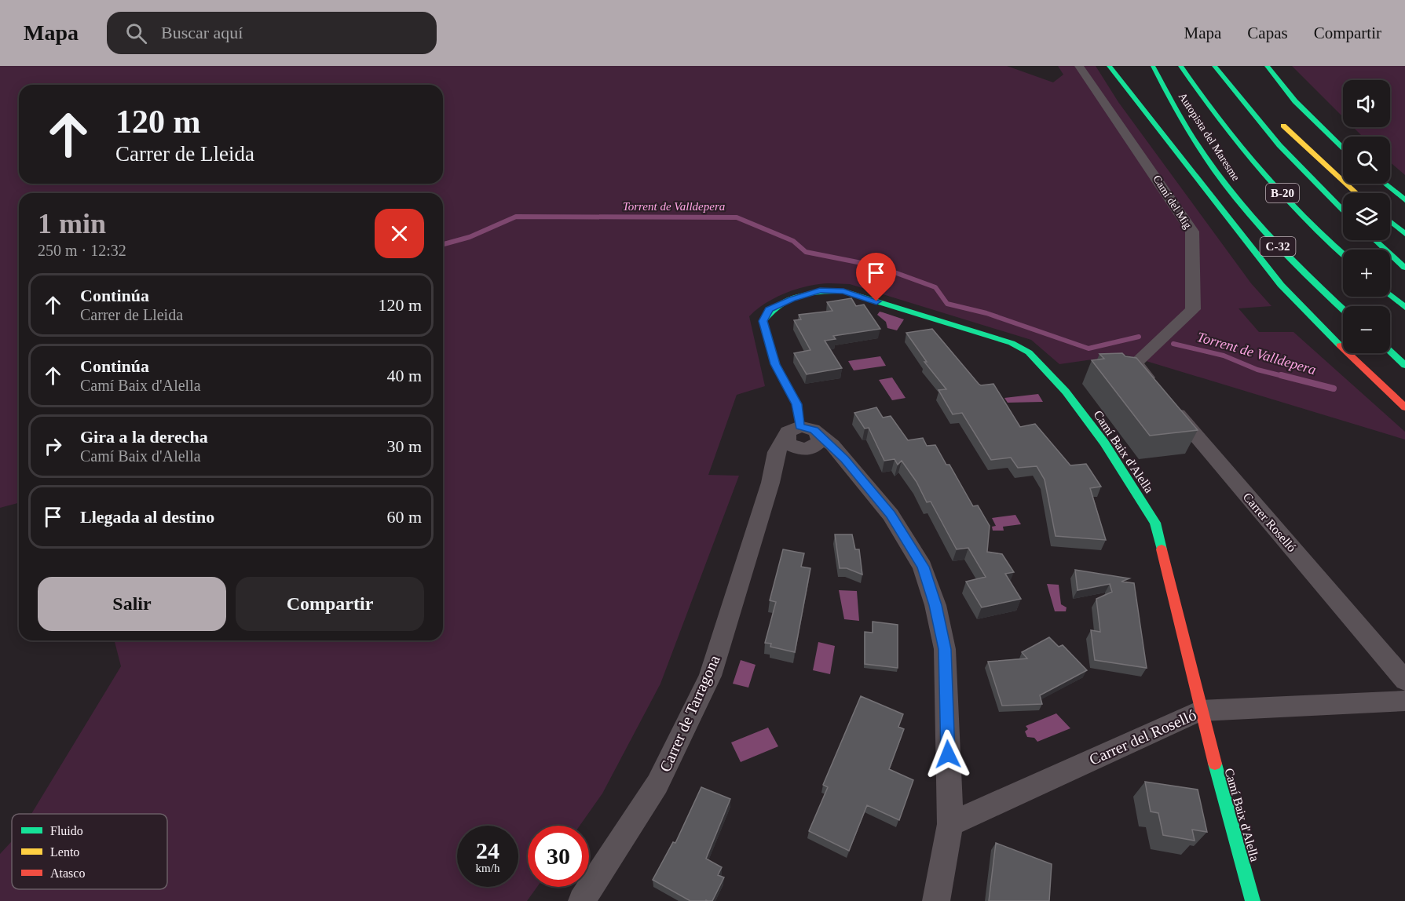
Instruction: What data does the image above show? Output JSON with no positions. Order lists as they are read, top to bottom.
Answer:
{
  "streets": {
    "main road": [
      "Autopista del Maresme",
      "B-20",
      "C-32",
      "Camí Baix d'Alella"
    ],
    "street": [
      "Camí del Mig",
      "Carrer Roselló",
      "Carrer de Tarragona",
      "Carrer del Roselló"
    ]
  },
  "crossings": [
    ["Camí del Mig", "Carrer Roselló"],
    ["Camí Baix d'Alella", "Carrer de Tarragona"],
    ["Camí Baix d'Alella", "Carrer del Roselló"]
  ],
  "water": ["Torrent de Valldepera"],
  "legend": ["Fluido", "Lento", "Atasco"],
  "page": {
    "header": "Mapa",
    "search": "Buscar aquí",
    "nav": ["Mapa", "Capas", "Compartir"],
    "map_buttons": ["+", "−"],
    "turn": ["120 m", "Carrer de Lleida"],
    "heading": ["1 min", "250 m · 12:32"],
    "list": [
      {
        "name": "Continúa",
        "note": "Carrer de Lleida",
        "value": "120 m"
      },
      {
        "name": "Continúa",
        "note": "Camí Baix d'Alella",
        "value": "40 m"
      },
      {
        "name": "Gira a la derecha",
        "note": "Camí Baix d'Alella",
        "value": "30 m"
      },
      {
        "name": "Llegada al destino",
        "value": "60 m"
      }
    ],
    "buttons": ["Salir", "Compartir"],
    "speed": "24 km/h",
    "limit": "30"
  }
}
